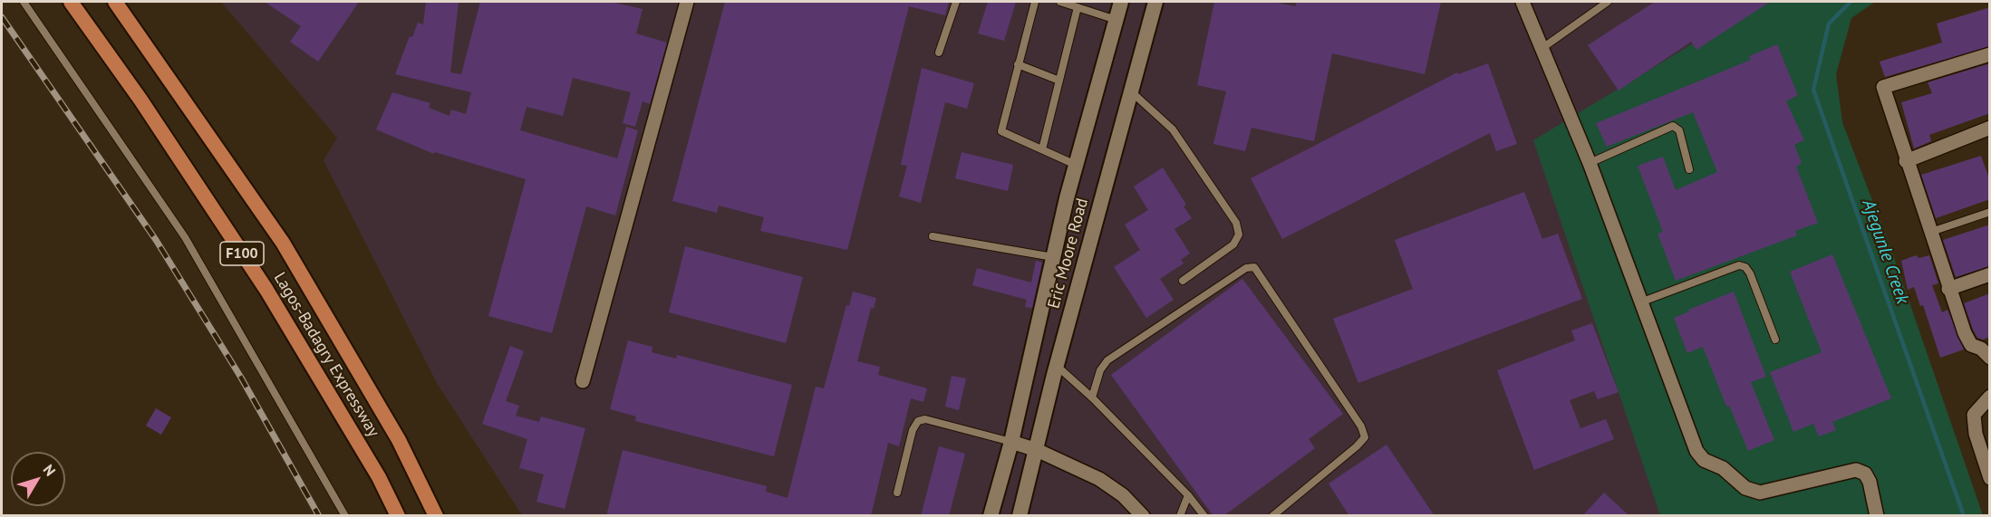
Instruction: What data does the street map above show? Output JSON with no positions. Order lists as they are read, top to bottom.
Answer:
{
  "streets": {
    "highway": ["F100", "Lagos-Badagry Expressway"],
    "street": ["Eric Moore Road"]
  },
  "water": ["Ajegunle Creek"],
  "north": "top right"
}
